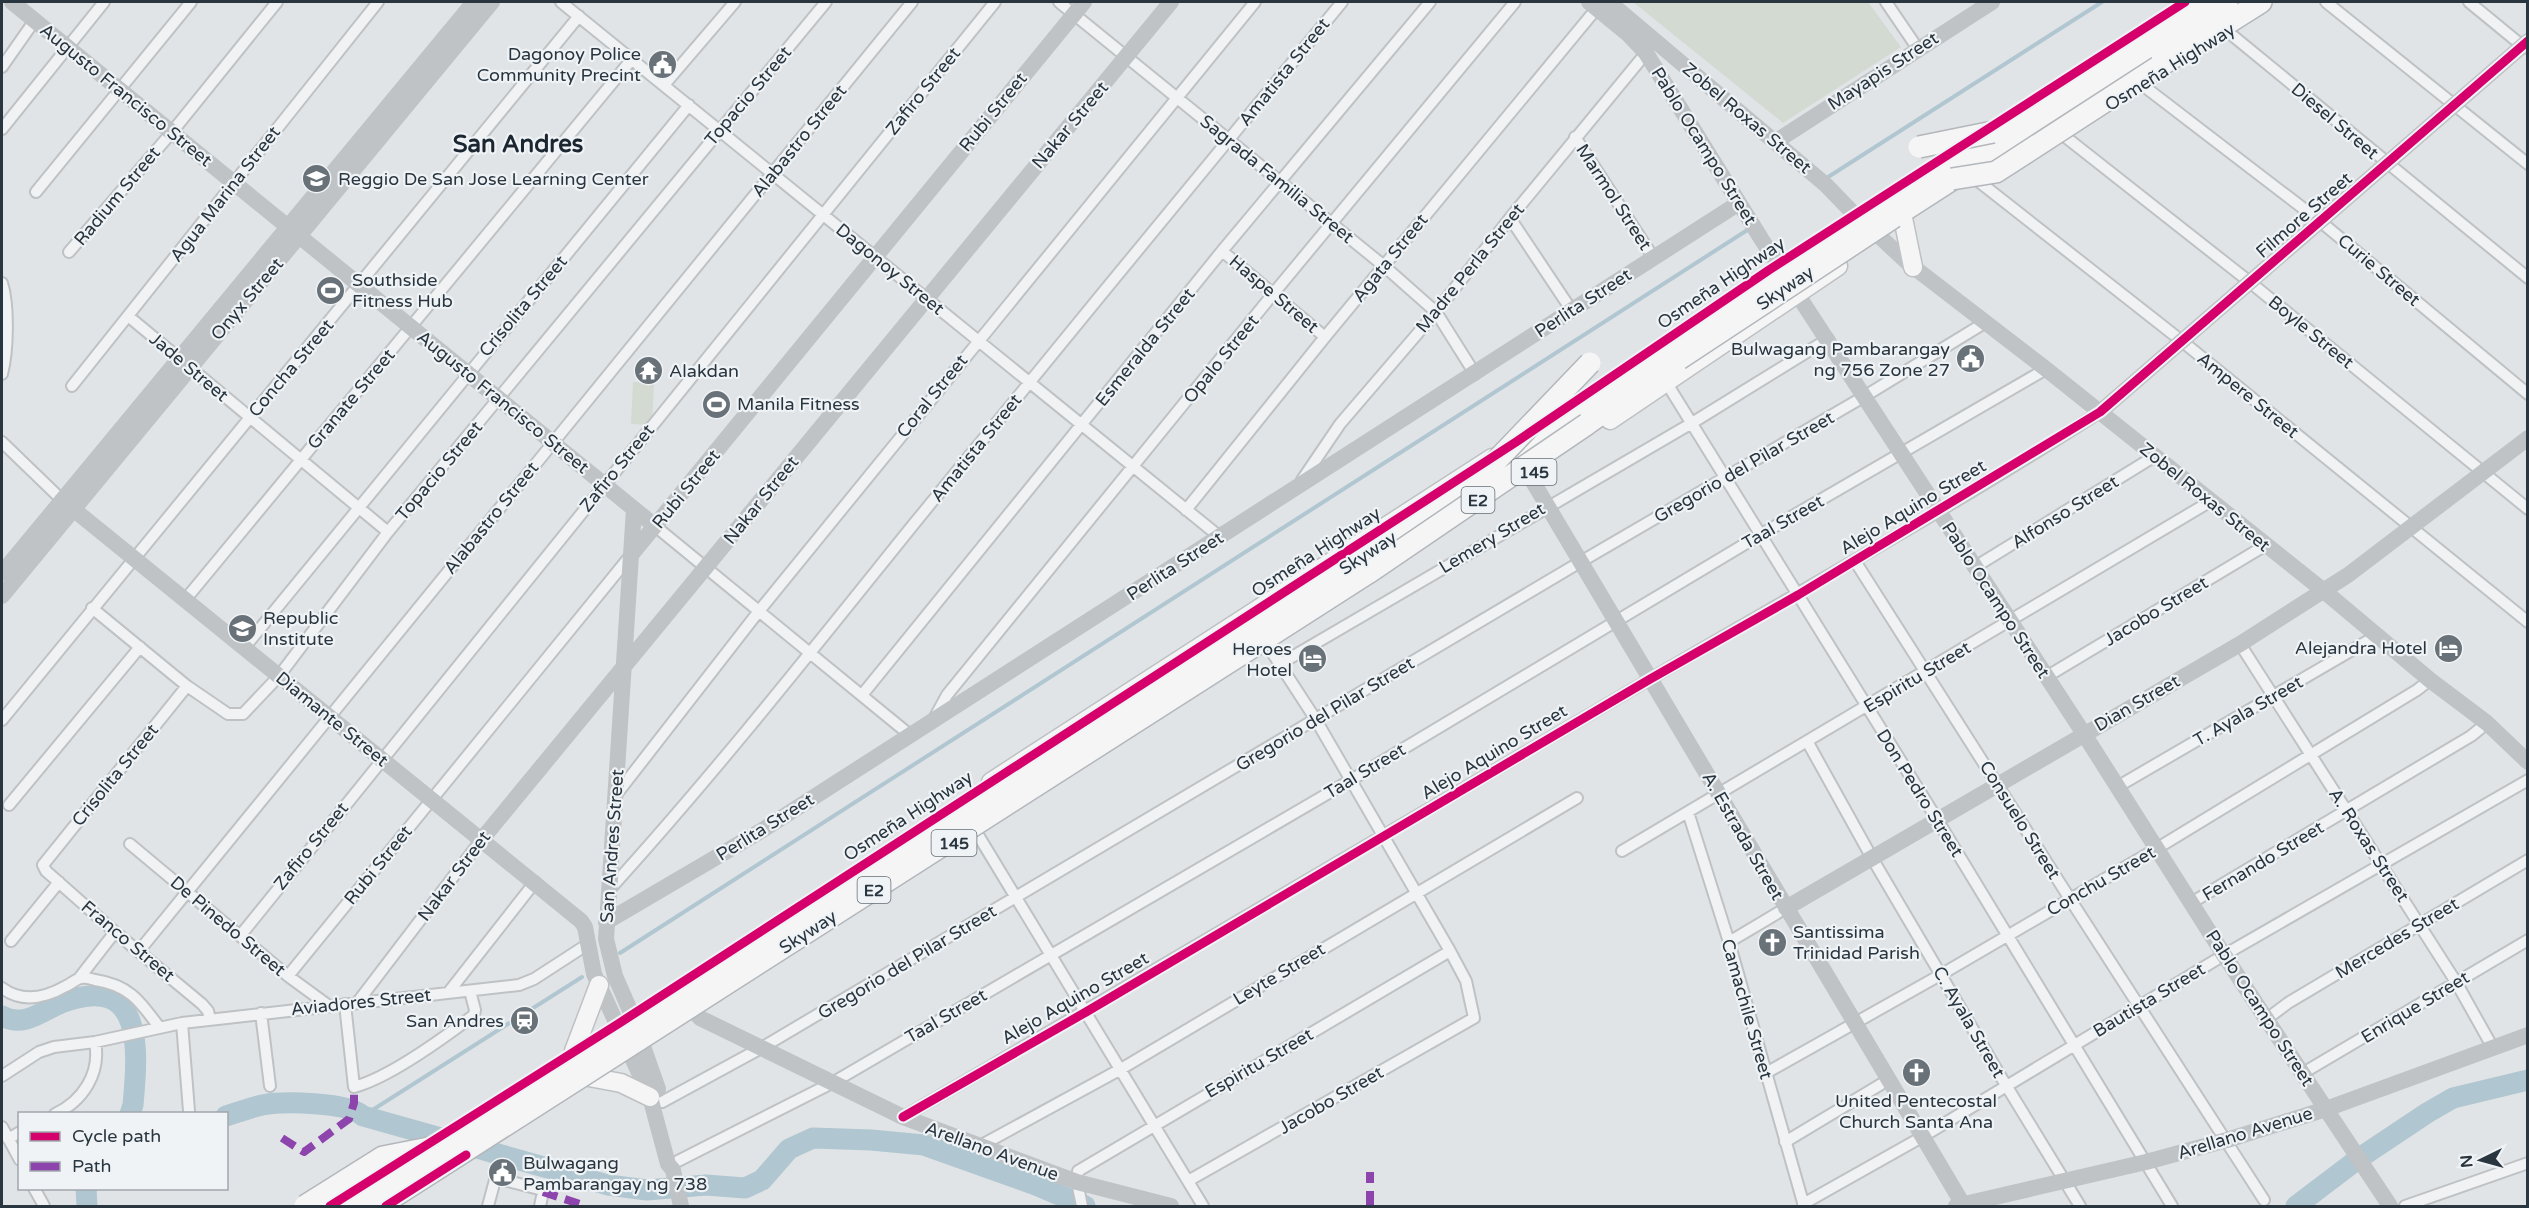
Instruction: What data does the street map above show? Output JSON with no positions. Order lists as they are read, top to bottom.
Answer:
{
  "streets": {
    "highway": ["Skyway", "E2"],
    "main road": ["Osmeña Highway", "145"],
    "street": [
      "Mayapis Street",
      "Amatista Street",
      "Zafiro Street",
      "Augusto Francisco Street",
      "Topacio Street",
      "Rubi Street",
      "Zobel Roxas Street",
      "Diesel Street",
      "Nakar Street",
      "Alabastro Street",
      "Pablo Ocampo Street",
      "Sagrada Familia Street",
      "Agua Marina Street",
      "Radium Street",
      "Marmol Street",
      "Filmore Street",
      "Agata Street",
      "Madre Perla Street",
      "Dagonoy Street",
      "Curie Street",
      "Haspe Street",
      "Onyx Street",
      "Perlita Street",
      "Crisolita Street",
      "Boyle Street",
      "Esmeralda Street",
      "Opalo Street",
      "Jade Street",
      "Concha Street",
      "Ampere Street",
      "Coral Street",
      "Granate Street",
      "Gregorio del Pilar Street",
      "Alejo Aquino Street",
      "Alfonso Street",
      "Taal Street",
      "Lemery Street",
      "Jacobo Street",
      "Espiritu Street",
      "Dian Street",
      "T. Ayala Street",
      "Diamante Street",
      "Don Pedro Street",
      "Consuelo Street",
      "A. Estrada Street",
      "A. Roxas Street",
      "San Andres Street",
      "Fernando Street",
      "Conchu Street",
      "De Pinedo Street",
      "Mercedes Street",
      "Franco Street",
      "Leyte Street",
      "Bautista Street",
      "Aviadores Street",
      "Enrique Street",
      "Camachile Street",
      "C. Ayala Street",
      "Arellano Avenue"
    ]
  },
  "crossings": [
    ["Osmeña Highway", "Zobel Roxas Street"],
    ["Osmeña Highway", "Diesel Street"],
    ["Osmeña Highway", "Pablo Ocampo Street"],
    ["Osmeña Highway", "Curie Street"],
    ["Osmeña Highway", "Skyway"],
    ["Osmeña Highway", "Boyle Street"],
    ["Osmeña Highway", "Ampere Street"],
    ["Osmeña Highway", "Diamante Street"],
    ["Osmeña Highway", "Don Pedro Street"],
    ["Osmeña Highway", "A. Estrada Street"],
    ["Osmeña Highway", "San Andres Street"],
    ["Osmeña Highway", "Arellano Avenue"],
    ["Mayapis Street", "Zobel Roxas Street"],
    ["Amatista Street", "Augusto Francisco Street"],
    ["Amatista Street", "Sagrada Familia Street"],
    ["Amatista Street", "Dagonoy Street"],
    ["Amatista Street", "San Andres Street"],
    ["Zafiro Street", "Augusto Francisco Street"],
    ["Zafiro Street", "Dagonoy Street"],
    ["Zafiro Street", "Diamante Street"],
    ["Zafiro Street", "De Pinedo Street"],
    ["Augusto Francisco Street", "Topacio Street"],
    ["Augusto Francisco Street", "Rubi Street"],
    ["Augusto Francisco Street", "Nakar Street"],
    ["Augusto Francisco Street", "Alabastro Street"],
    ["Augusto Francisco Street", "Agua Marina Street"],
    ["Augusto Francisco Street", "Radium Street"],
    ["Augusto Francisco Street", "Onyx Street"],
    ["Augusto Francisco Street", "Perlita Street"],
    ["Augusto Francisco Street", "Crisolita Street"],
    ["Augusto Francisco Street", "Esmeralda Street"],
    ["Augusto Francisco Street", "Concha Street"],
    ["Augusto Francisco Street", "Coral Street"],
    ["Augusto Francisco Street", "Granate Street"],
    ["Augusto Francisco Street", "San Andres Street"],
    ["Topacio Street", "Dagonoy Street"],
    ["Topacio Street", "Crisolita Street"],
    ["Topacio Street", "Jade Street"],
    ["Topacio Street", "Concha Street"],
    ["Topacio Street", "Diamante Street"],
    ["Rubi Street", "Sagrada Familia Street"],
    ["Rubi Street", "Dagonoy Street"],
    ["Rubi Street", "Diamante Street"],
    ["Rubi Street", "San Andres Street"],
    ["Rubi Street", "De Pinedo Street"],
    ["Zobel Roxas Street", "Pablo Ocampo Street"],
    ["Zobel Roxas Street", "Filmore Street"],
    ["Zobel Roxas Street", "Agata Street"],
    ["Zobel Roxas Street", "Gregorio del Pilar Street"],
    ["Zobel Roxas Street", "Alejo Aquino Street"],
    ["Zobel Roxas Street", "Alfonso Street"],
    ["Zobel Roxas Street", "Taal Street"],
    ["Zobel Roxas Street", "Jacobo Street"],
    ["Zobel Roxas Street", "Espiritu Street"],
    ["Zobel Roxas Street", "Dian Street"],
    ["Zobel Roxas Street", "T. Ayala Street"],
    ["Zobel Roxas Street", "Fernando Street"],
    ["Zobel Roxas Street", "Conchu Street"],
    ["Diesel Street", "Filmore Street"],
    ["Nakar Street", "Sagrada Familia Street"],
    ["Nakar Street", "Dagonoy Street"],
    ["Nakar Street", "Diamante Street"],
    ["Nakar Street", "San Andres Street"],
    ["Nakar Street", "Aviadores Street"],
    ["Alabastro Street", "Dagonoy Street"],
    ["Alabastro Street", "Diamante Street"],
    ["Alabastro Street", "De Pinedo Street"],
    ["Alabastro Street", "Franco Street"],
    ["Pablo Ocampo Street", "Agata Street"],
    ["Pablo Ocampo Street", "Madre Perla Street"],
    ["Pablo Ocampo Street", "Perlita Street"],
    ["Pablo Ocampo Street", "Gregorio del Pilar Street"],
    ["Pablo Ocampo Street", "Alejo Aquino Street"],
    ["Pablo Ocampo Street", "Alfonso Street"],
    ["Pablo Ocampo Street", "Taal Street"],
    ["Pablo Ocampo Street", "Lemery Street"],
    ["Pablo Ocampo Street", "Jacobo Street"],
    ["Pablo Ocampo Street", "Espiritu Street"],
    ["Pablo Ocampo Street", "Dian Street"],
    ["Pablo Ocampo Street", "T. Ayala Street"],
    ["Pablo Ocampo Street", "Fernando Street"],
    ["Pablo Ocampo Street", "Conchu Street"],
    ["Pablo Ocampo Street", "Mercedes Street"],
    ["Pablo Ocampo Street", "Bautista Street"],
    ["Pablo Ocampo Street", "Enrique Street"],
    ["Pablo Ocampo Street", "Arellano Avenue"],
    ["Sagrada Familia Street", "Agata Street"],
    ["Sagrada Familia Street", "Madre Perla Street"],
    ["Sagrada Familia Street", "Perlita Street"],
    ["Sagrada Familia Street", "Esmeralda Street"],
    ["Sagrada Familia Street", "Opalo Street"],
    ["Sagrada Familia Street", "Coral Street"],
    ["Agua Marina Street", "Jade Street"],
    ["Marmol Street", "Madre Perla Street"],
    ["Marmol Street", "Perlita Street"],
    ["Filmore Street", "Curie Street"],
    ["Filmore Street", "Boyle Street"],
    ["Filmore Street", "Ampere Street"],
    ["Filmore Street", "Alejo Aquino Street"],
    ["Agata Street", "Dagonoy Street"],
    ["Agata Street", "Haspe Street"],
    ["Madre Perla Street", "Perlita Street"],
    ["Dagonoy Street", "Perlita Street"],
    ["Dagonoy Street", "Crisolita Street"],
    ["Dagonoy Street", "Esmeralda Street"],
    ["Dagonoy Street", "Opalo Street"],
    ["Dagonoy Street", "Concha Street"],
    ["Dagonoy Street", "Coral Street"],
    ["Dagonoy Street", "Granate Street"],
    ["Skyway", "Ampere Street"],
    ["Haspe Street", "Esmeralda Street"],
    ["Haspe Street", "Opalo Street"],
    ["Onyx Street", "Jade Street"],
    ["Onyx Street", "Diamante Street"],
    ["Perlita Street", "Opalo Street"],
    ["Perlita Street", "San Andres Street"],
    ["Crisolita Street", "Jade Street"],
    ["Crisolita Street", "Diamante Street"],
    ["Crisolita Street", "Franco Street"],
    ["Boyle Street", "Dian Street"],
    ["Jade Street", "Concha Street"],
    ["Jade Street", "Granate Street"],
    ["Concha Street", "Diamante Street"],
    ["Ampere Street", "Dian Street"],
    ["Coral Street", "San Andres Street"],
    ["Granate Street", "Diamante Street"],
    ["Gregorio del Pilar Street", "Don Pedro Street"],
    ["Gregorio del Pilar Street", "A. Estrada Street"],
    ["Gregorio del Pilar Street", "San Andres Street"],
    ["Gregorio del Pilar Street", "Arellano Avenue"],
    ["Alejo Aquino Street", "Don Pedro Street"],
    ["Alejo Aquino Street", "Consuelo Street"],
    ["Alejo Aquino Street", "A. Estrada Street"],
    ["Alejo Aquino Street", "Arellano Avenue"],
    ["Taal Street", "Don Pedro Street"],
    ["Taal Street", "A. Estrada Street"],
    ["Taal Street", "San Andres Street"],
    ["Taal Street", "Arellano Avenue"],
    ["Lemery Street", "Don Pedro Street"],
    ["Lemery Street", "A. Estrada Street"],
    ["Jacobo Street", "Espiritu Street"],
    ["Espiritu Street", "Don Pedro Street"],
    ["Espiritu Street", "Consuelo Street"],
    ["Espiritu Street", "A. Estrada Street"],
    ["Espiritu Street", "Camachile Street"],
    ["Espiritu Street", "C. Ayala Street"],
    ["Espiritu Street", "Arellano Avenue"],
    ["Dian Street", "Don Pedro Street"],
    ["Dian Street", "Consuelo Street"],
    ["Dian Street", "A. Estrada Street"],
    ["Dian Street", "A. Roxas Street"],
    ["Dian Street", "Camachile Street"],
    ["Dian Street", "C. Ayala Street"],
    ["T. Ayala Street", "A. Roxas Street"],
    ["Diamante Street", "San Andres Street"],
    ["Diamante Street", "Aviadores Street"],
    ["Don Pedro Street", "Conchu Street"],
    ["Don Pedro Street", "Bautista Street"],
    ["Don Pedro Street", "Arellano Avenue"],
    ["Consuelo Street", "Conchu Street"],
    ["Consuelo Street", "Bautista Street"],
    ["Consuelo Street", "Arellano Avenue"],
    ["A. Estrada Street", "Conchu Street"],
    ["A. Estrada Street", "Bautista Street"],
    ["A. Estrada Street", "Arellano Avenue"],
    ["A. Roxas Street", "Fernando Street"],
    ["A. Roxas Street", "Conchu Street"],
    ["A. Roxas Street", "Mercedes Street"],
    ["A. Roxas Street", "Bautista Street"],
    ["A. Roxas Street", "Enrique Street"],
    ["A. Roxas Street", "Arellano Avenue"],
    ["Conchu Street", "Camachile Street"],
    ["Conchu Street", "C. Ayala Street"],
    ["De Pinedo Street", "Aviadores Street"],
    ["Franco Street", "Aviadores Street"],
    ["Leyte Street", "Arellano Avenue"],
    ["Bautista Street", "Camachile Street"],
    ["Bautista Street", "C. Ayala Street"],
    ["C. Ayala Street", "Arellano Avenue"]
  ],
  "districts": ["San Andres"],
  "places": {
    "public building": ["Dagonoy Police Community Precint", "Bulwagang Pambarangay ng 756 Zone 27", "Bulwagang Pambarangay ng 738"],
    "school or university": ["Reggio De San Jose Learning Center", "Republic Institute"],
    "sports": ["Southside Fitness Hub", "Manila Fitness"],
    "temple": ["Alakdan"],
    "hotel": ["Alejandra Hotel", "Heroes Hotel"],
    "church": ["Santissima Trinidad Parish", "United Pentecostal Church Santa Ana"],
    "station": ["San Andres"]
  },
  "legend": ["Cycle path", "Path"],
  "north": "left"
}
